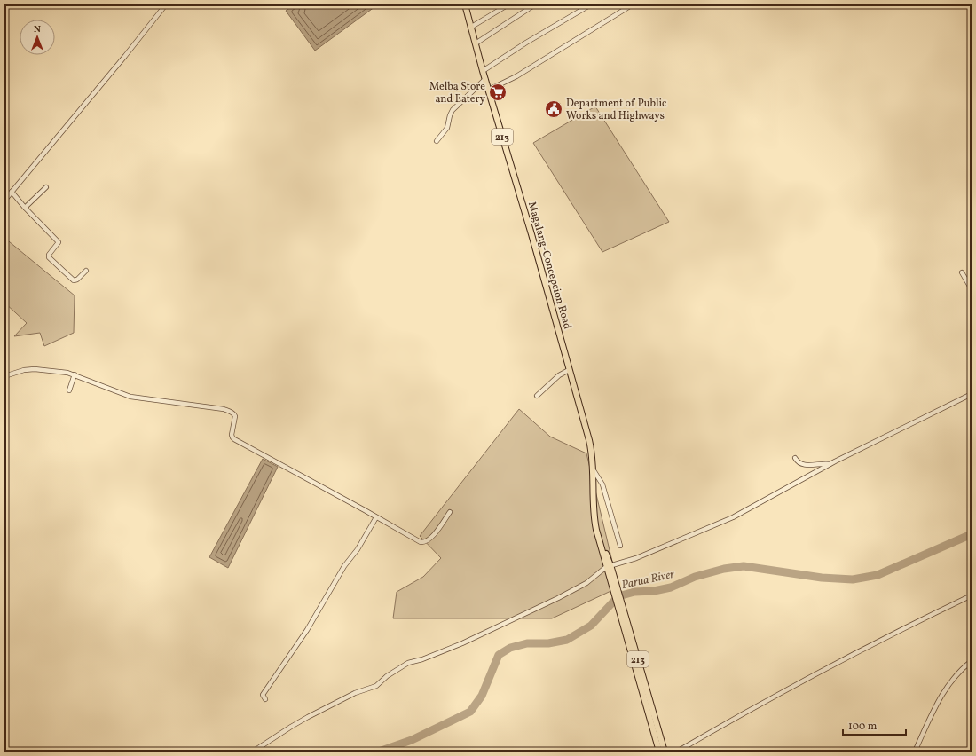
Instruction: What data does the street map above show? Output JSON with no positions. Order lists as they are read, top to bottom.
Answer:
{
  "streets": {
    "main road": ["213", "Magalang-Concepcion Road"]
  },
  "water": ["Parua River"],
  "places": {
    "supermarket": ["Melba Store and Eatery"],
    "public building": ["Department of Public Works and Highways"]
  },
  "scale_bar": "100 m",
  "north": "top"
}
